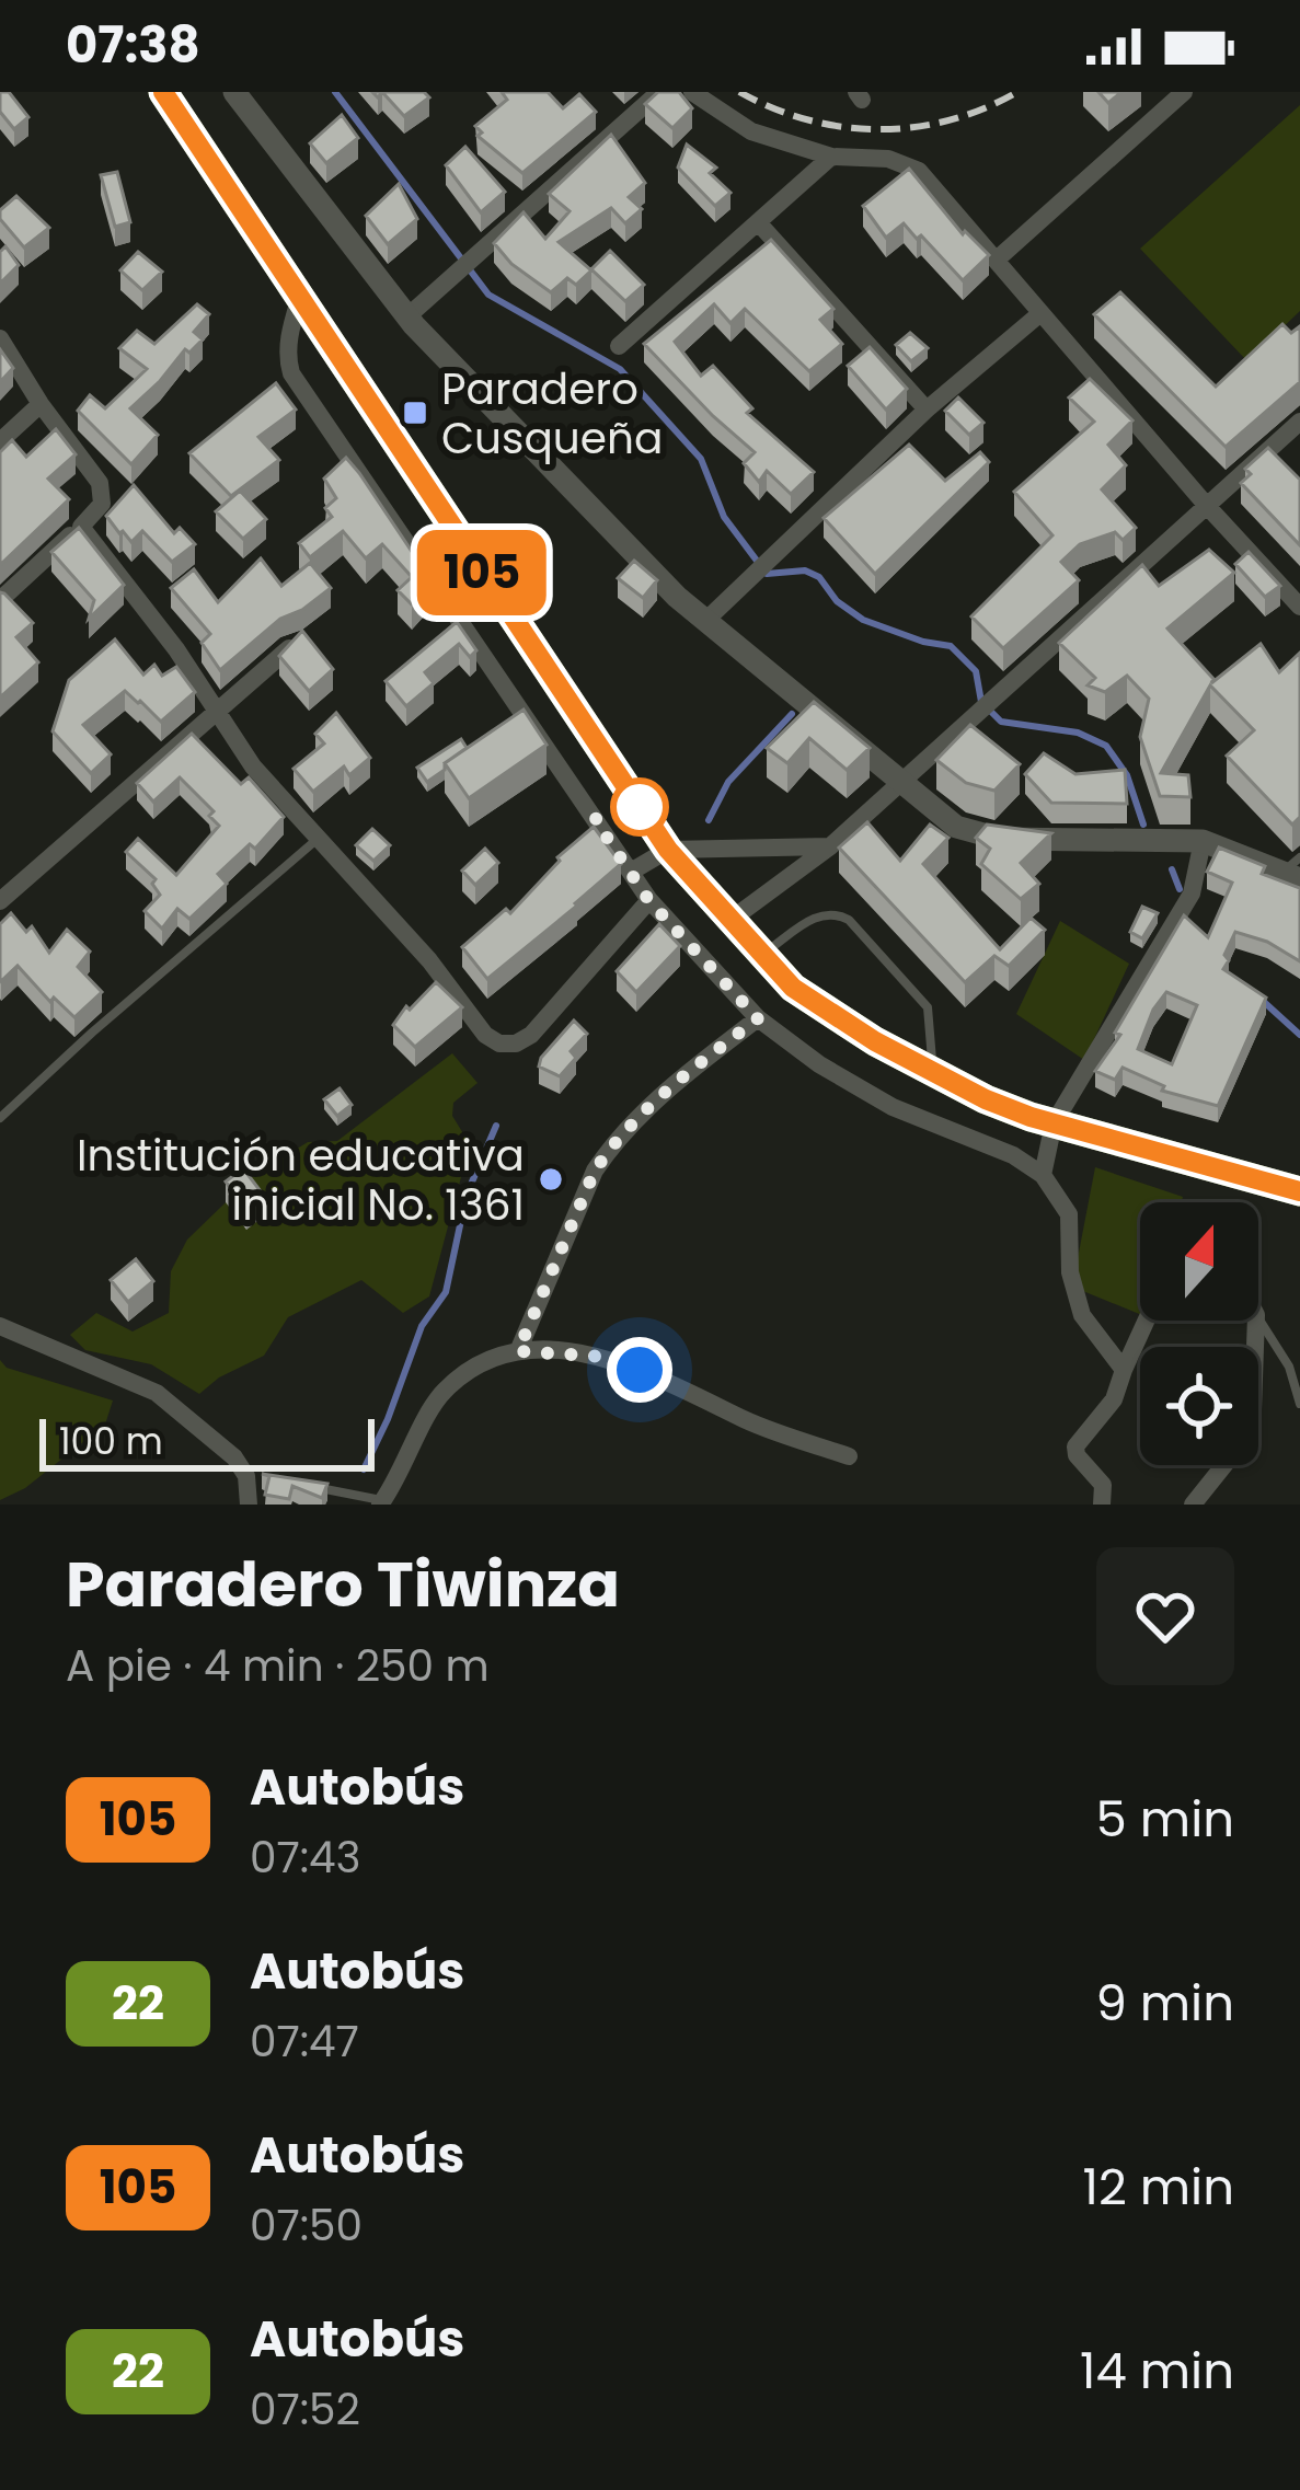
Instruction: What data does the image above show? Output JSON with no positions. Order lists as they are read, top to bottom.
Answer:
{
  "places": {
    "transit": ["Paradero Cusqueña"],
    "other": ["Institución educativa inicial No. 1361"]
  },
  "lines": ["bus line 105"],
  "scale_bar": "100 m",
  "north": "top",
  "page": {
    "status": "07:38",
    "on_map": "105",
    "scale": "100 m",
    "heading": ["Paradero Tiwinza", "A pie · 4 min · 250 m"],
    "list": [
      {
        "mark": "105",
        "name": "Autobús",
        "note": "07:43",
        "value": "5 min"
      },
      {
        "mark": "22",
        "name": "Autobús",
        "note": "07:47",
        "value": "9 min"
      },
      {
        "mark": "105",
        "name": "Autobús",
        "note": "07:50",
        "value": "12 min"
      },
      {
        "mark": "22",
        "name": "Autobús",
        "note": "07:52",
        "value": "14 min"
      }
    ]
  }
}
